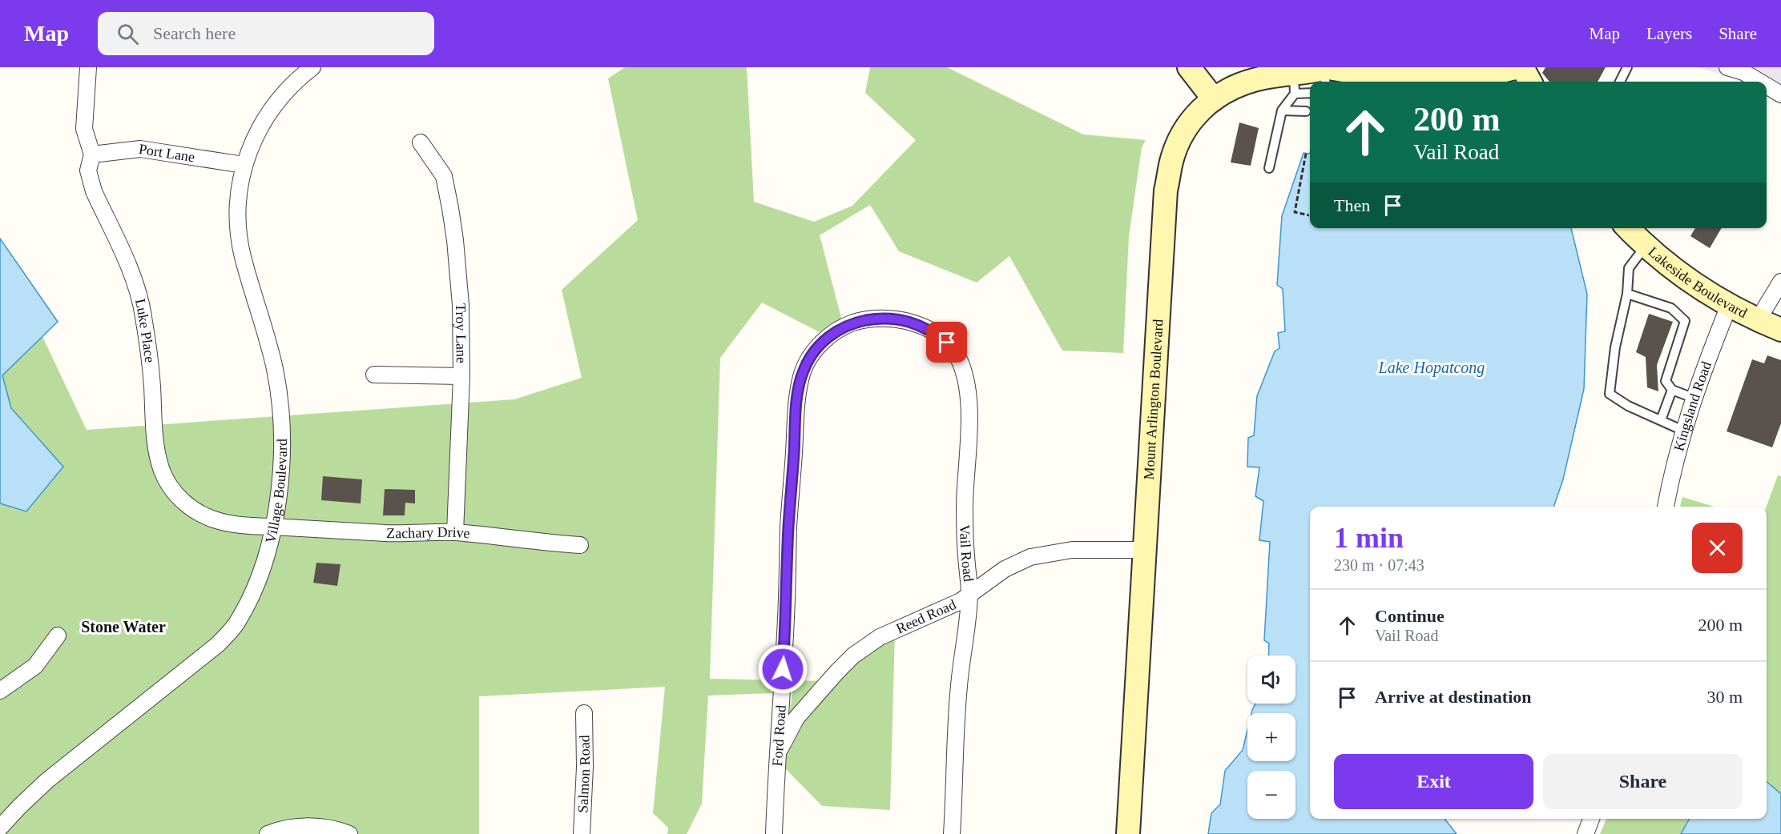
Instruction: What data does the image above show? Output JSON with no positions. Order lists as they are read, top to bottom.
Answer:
{
  "streets": {
    "main road": ["Lakeside Boulevard", "Mount Arlington Boulevard"],
    "street": [
      "Port Lane",
      "Luke Place",
      "Troy Lane",
      "Kingsland Road",
      "Village Boulevard",
      "Zachary Drive",
      "Vail Road",
      "Reed Road",
      "Ford Road",
      "Salmon Road"
    ]
  },
  "crossings": [
    ["Port Lane", "Luke Place"],
    ["Port Lane", "Village Boulevard"],
    ["Lakeside Boulevard", "Kingsland Road"],
    ["Luke Place", "Village Boulevard"],
    ["Luke Place", "Zachary Drive"],
    ["Troy Lane", "Zachary Drive"],
    ["Mount Arlington Boulevard", "Reed Road"],
    ["Village Boulevard", "Zachary Drive"],
    ["Vail Road", "Reed Road"],
    ["Vail Road", "Ford Road"],
    ["Reed Road", "Ford Road"]
  ],
  "districts": ["Stone Water"],
  "water": ["Lake Hopatcong"],
  "page": {
    "header": "Map",
    "search": "Search here",
    "nav": ["Map", "Layers", "Share"],
    "turn": ["200 m", "Vail Road"],
    "then": "Then",
    "heading": ["1 min", "230 m · 07:43"],
    "list": [
      {
        "name": "Continue",
        "note": "Vail Road",
        "value": "200 m"
      },
      {
        "name": "Arrive at destination",
        "value": "30 m"
      }
    ],
    "map_buttons": ["+", "−"],
    "buttons": ["Exit", "Share"]
  }
}
